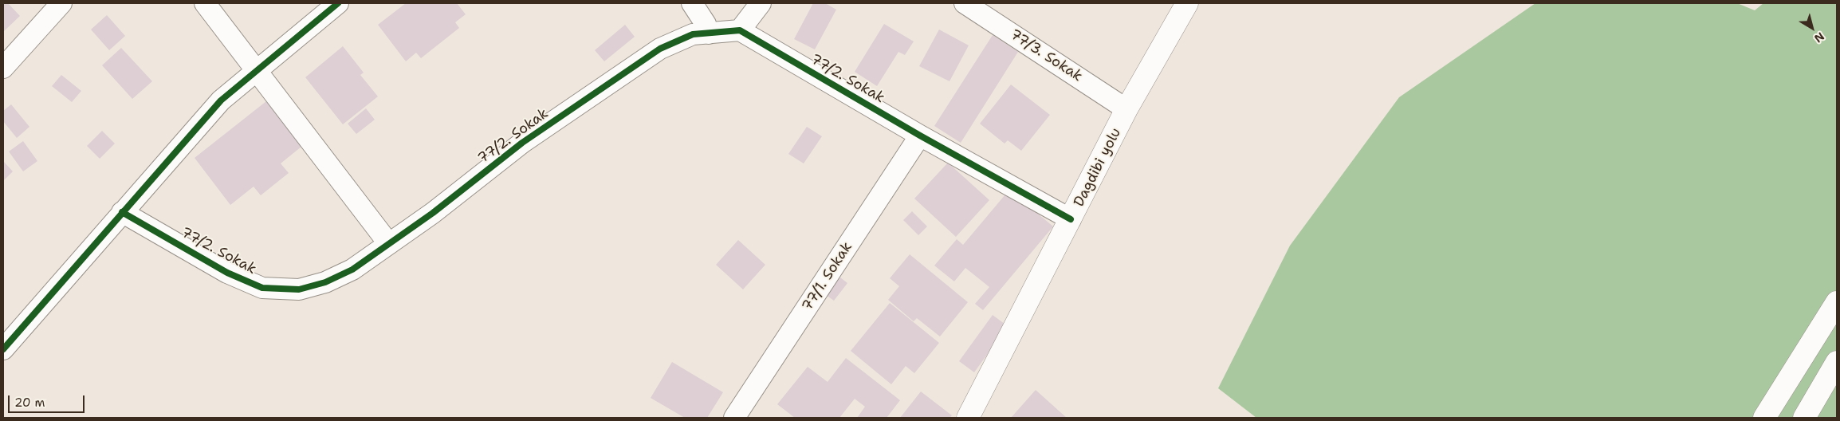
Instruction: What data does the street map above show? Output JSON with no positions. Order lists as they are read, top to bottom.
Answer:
{
  "streets": {
    "street": [
      "77/3. Sokak",
      "77/2. Sokak",
      "Dagdibi yolu",
      "77/1. Sokak"
    ]
  },
  "crossings": [
    ["77/3. Sokak", "Dagdibi yolu"],
    ["77/2. Sokak", "Dagdibi yolu"],
    ["77/2. Sokak", "77/1. Sokak"]
  ],
  "scale_bar": "20 m",
  "north": "bottom right"
}
